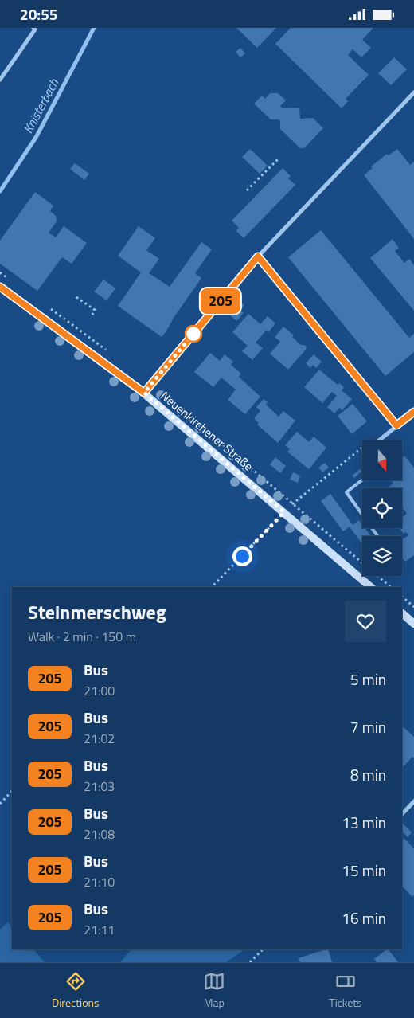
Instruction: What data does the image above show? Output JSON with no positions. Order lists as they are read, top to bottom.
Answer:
{
  "streets": {
    "main road": ["Neuenkirchener Straße"]
  },
  "water": ["Knisterbach"],
  "lines": ["bus line 205"],
  "north": "bottom",
  "page": {
    "status": "20:55",
    "on_map": "205",
    "heading": ["Steinmerschweg", "Walk · 2 min · 150 m"],
    "list": [
      {
        "mark": "205",
        "name": "Bus",
        "note": "21:00",
        "value": "5 min"
      },
      {
        "mark": "205",
        "name": "Bus",
        "note": "21:02",
        "value": "7 min"
      },
      {
        "mark": "205",
        "name": "Bus",
        "note": "21:03",
        "value": "8 min"
      },
      {
        "mark": "205",
        "name": "Bus",
        "note": "21:08",
        "value": "13 min"
      },
      {
        "mark": "205",
        "name": "Bus",
        "note": "21:10",
        "value": "15 min"
      },
      {
        "mark": "205",
        "name": "Bus",
        "note": "21:11",
        "value": "16 min"
      }
    ],
    "tabs": ["Directions", "Map", "Tickets"]
  }
}
